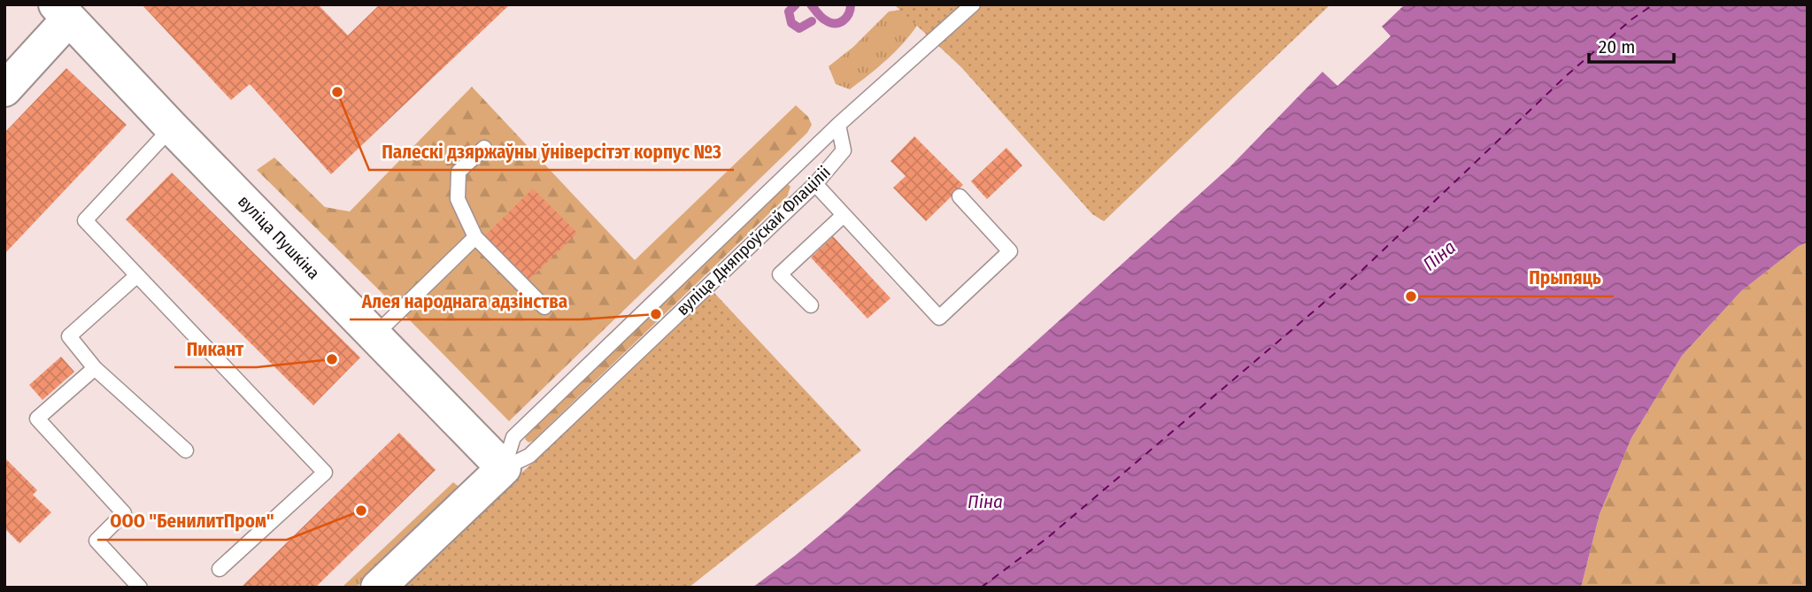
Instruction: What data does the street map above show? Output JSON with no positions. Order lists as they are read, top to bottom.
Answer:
{
  "streets": {
    "street": ["вуліца Пушкіна", "вуліца Дняпроўскай Флаціліі"]
  },
  "crossings": [
    ["вуліца Пушкіна", "вуліца Дняпроўскай Флаціліі"]
  ],
  "water": ["Піна"],
  "places": [
    "Палескі дзяржаўны ўніверсітэт корпус №3",
    "Прыпяць",
    "Алея народнага адзінства",
    "Пикант",
    "ООО \"БенилитПром\""
  ],
  "scale_bar": "20 m"
}
